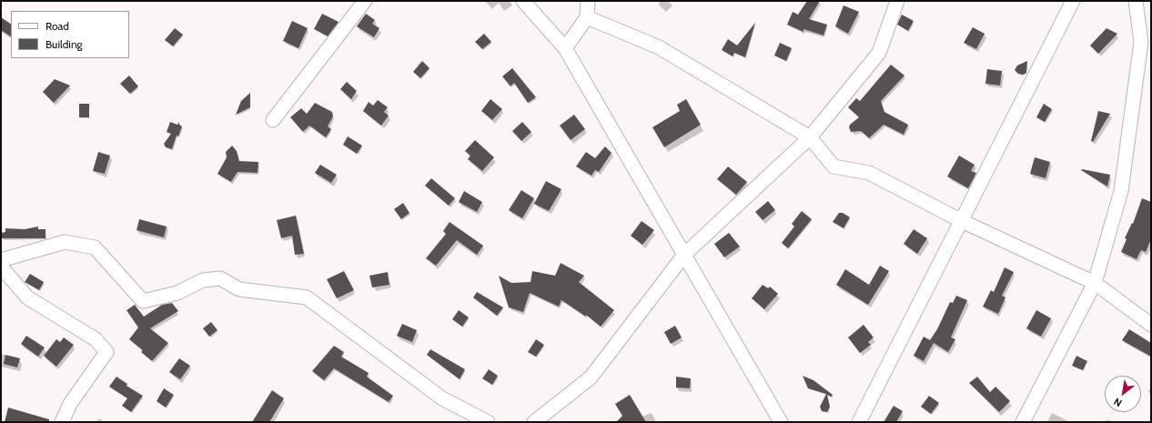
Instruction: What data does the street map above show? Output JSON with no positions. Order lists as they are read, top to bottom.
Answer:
{
  "legend": ["Road", "Building"],
  "north": "bottom left"
}
